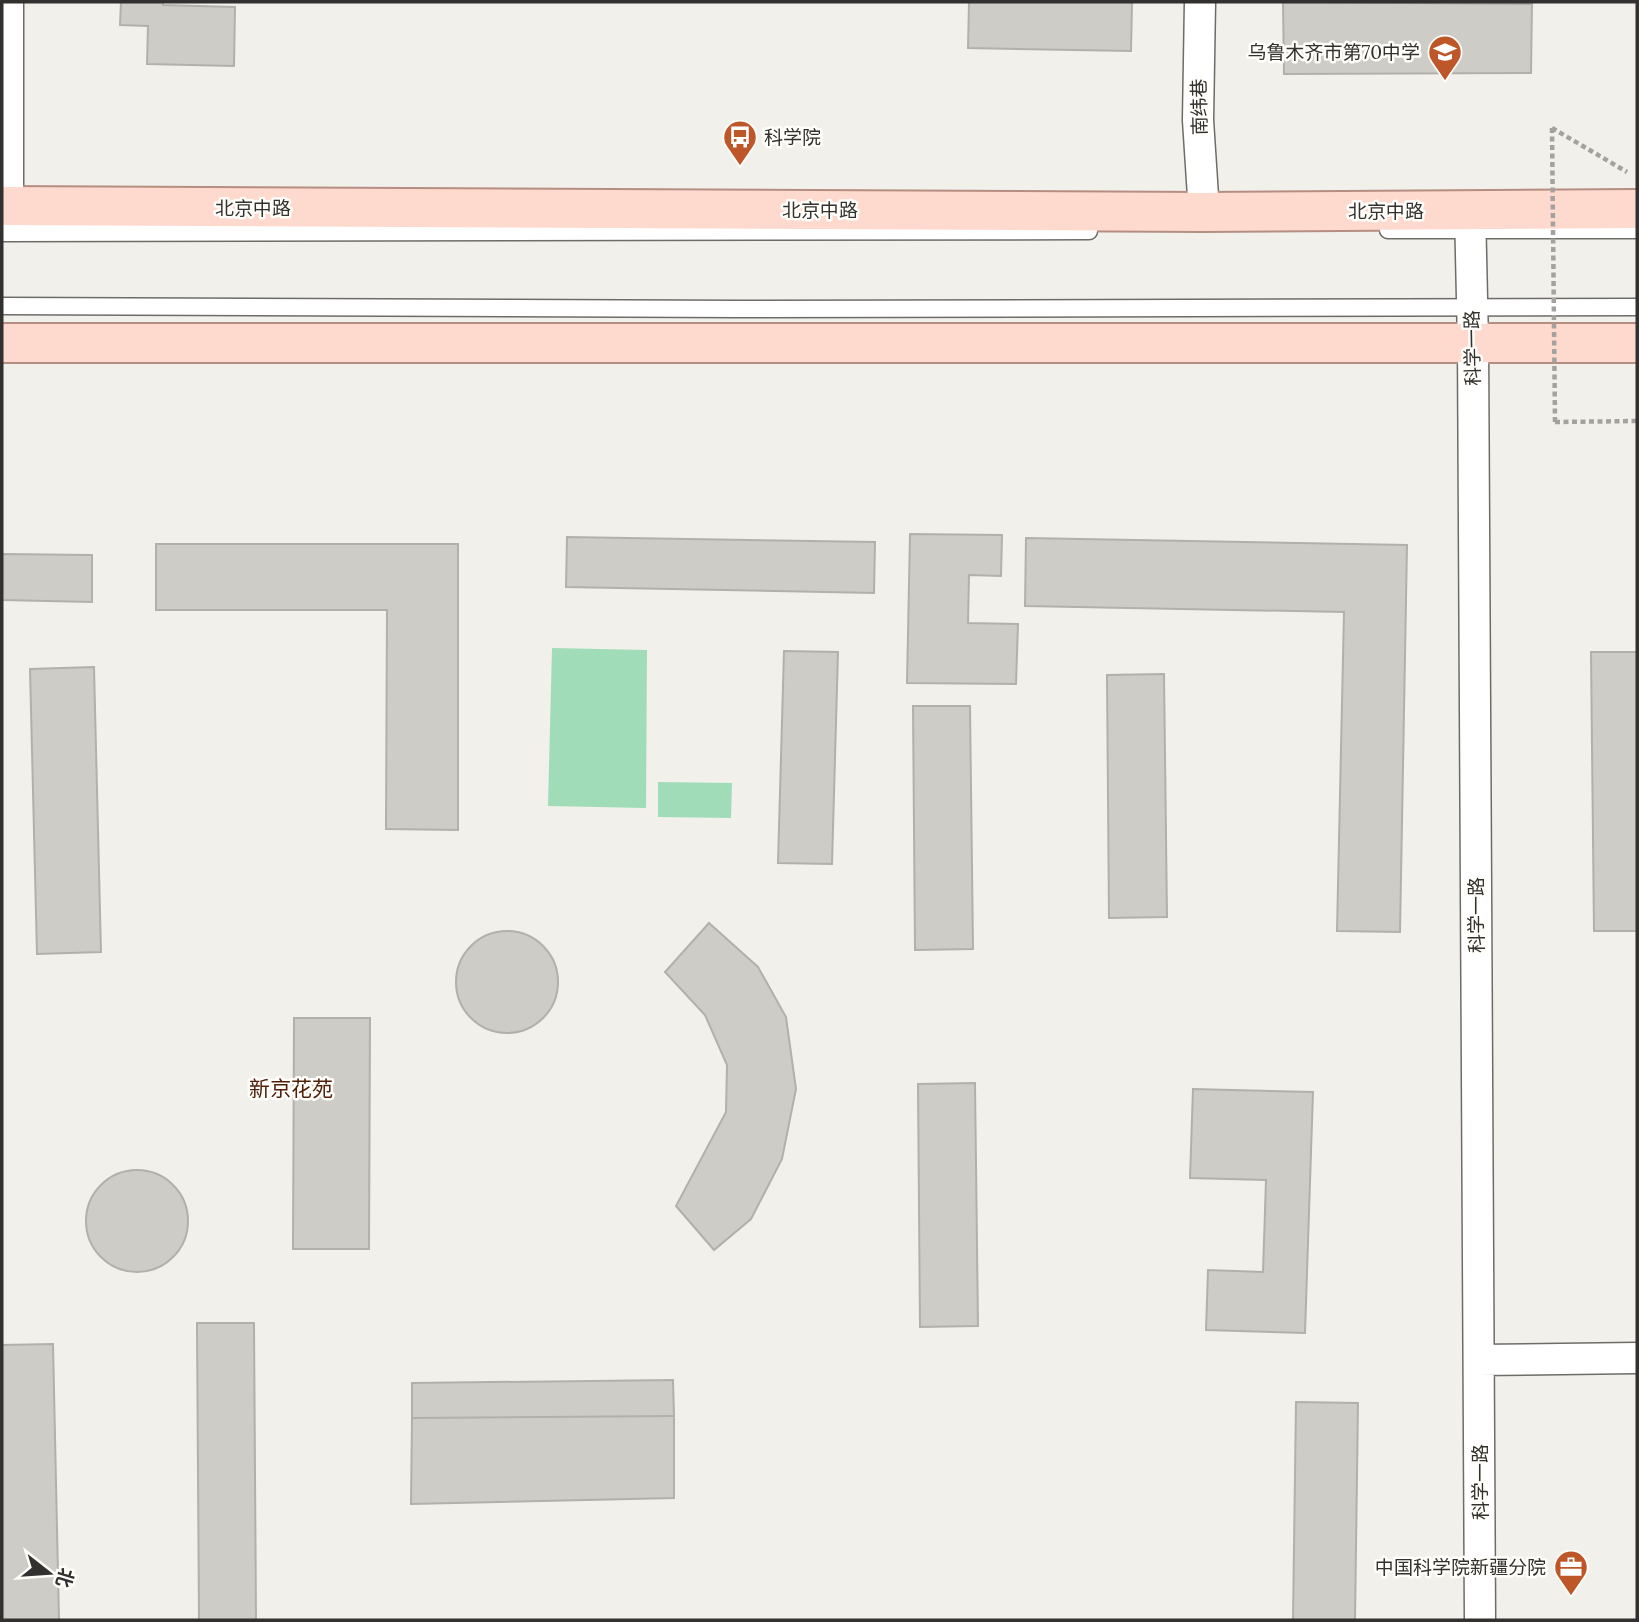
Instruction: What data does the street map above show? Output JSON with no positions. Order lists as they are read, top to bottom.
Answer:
{
  "streets": {
    "main road": ["北京中路"],
    "street": ["南纬巷", "科学一路"]
  },
  "crossings": [
    ["南纬巷", "北京中路"],
    ["北京中路", "科学一路"]
  ],
  "districts": ["新京花苑"],
  "places": {
    "school or university": ["乌鲁木齐市第70中学"],
    "bus stop": ["科学院"],
    "office": ["中国科学院新疆分院"]
  },
  "north": "right"
}
